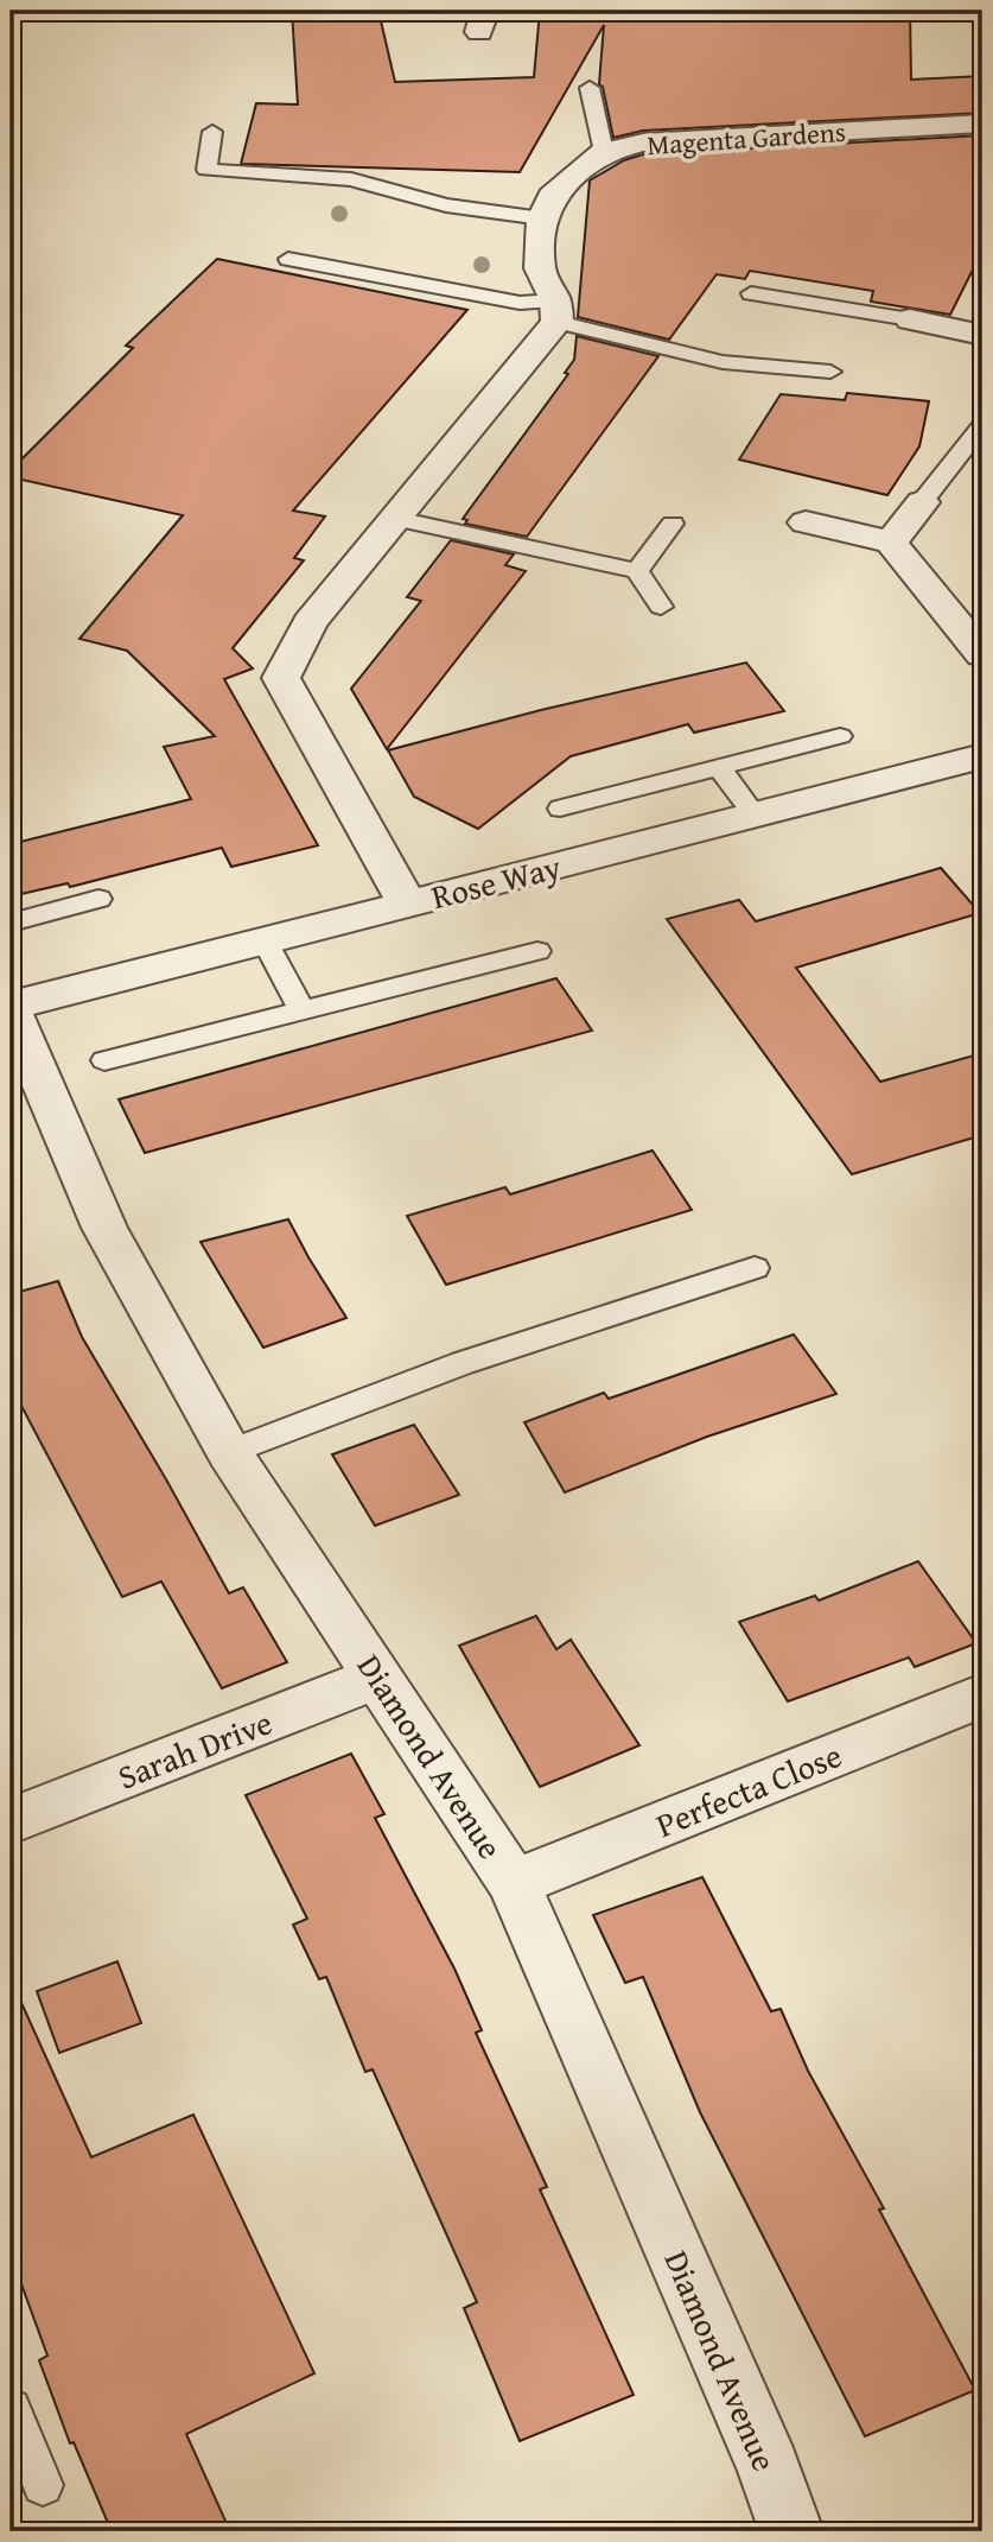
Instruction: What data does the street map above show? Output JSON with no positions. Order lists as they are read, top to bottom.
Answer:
{
  "streets": {
    "street": [
      "Magenta Gardens",
      "Rose Way",
      "Sarah Drive",
      "Diamond Avenue",
      "Perfecta Close"
    ]
  },
  "crossings": [
    ["Rose Way", "Diamond Avenue"],
    ["Sarah Drive", "Diamond Avenue"],
    ["Diamond Avenue", "Perfecta Close"]
  ]
}
